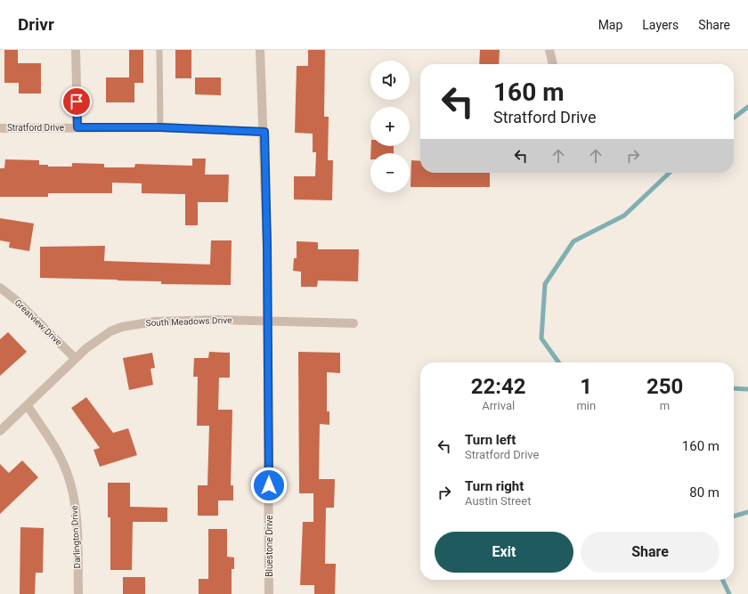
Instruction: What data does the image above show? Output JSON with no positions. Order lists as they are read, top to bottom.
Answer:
{
  "streets": {
    "street": [
      "Stratford Drive",
      "South Meadows Drive",
      "Greatview Drive",
      "Darlington Drive",
      "Bluestone Drive"
    ]
  },
  "crossings": [
    ["Stratford Drive", "Bluestone Drive"],
    ["South Meadows Drive", "Greatview Drive"],
    ["South Meadows Drive", "Darlington Drive"],
    ["South Meadows Drive", "Bluestone Drive"]
  ],
  "page": {
    "header": "Drivr",
    "nav": ["Map", "Layers", "Share"],
    "map_buttons": ["+", "−"],
    "turn": ["160 m", "Stratford Drive"],
    "eta": [
      "22:42",
      "Arrival",
      "1",
      "min",
      "250",
      "m"
    ],
    "list": [
      {
        "name": "Turn left",
        "note": "Stratford Drive",
        "value": "160 m"
      },
      {
        "name": "Turn right",
        "note": "Austin Street",
        "value": "80 m"
      }
    ],
    "buttons": ["Exit", "Share"]
  }
}
